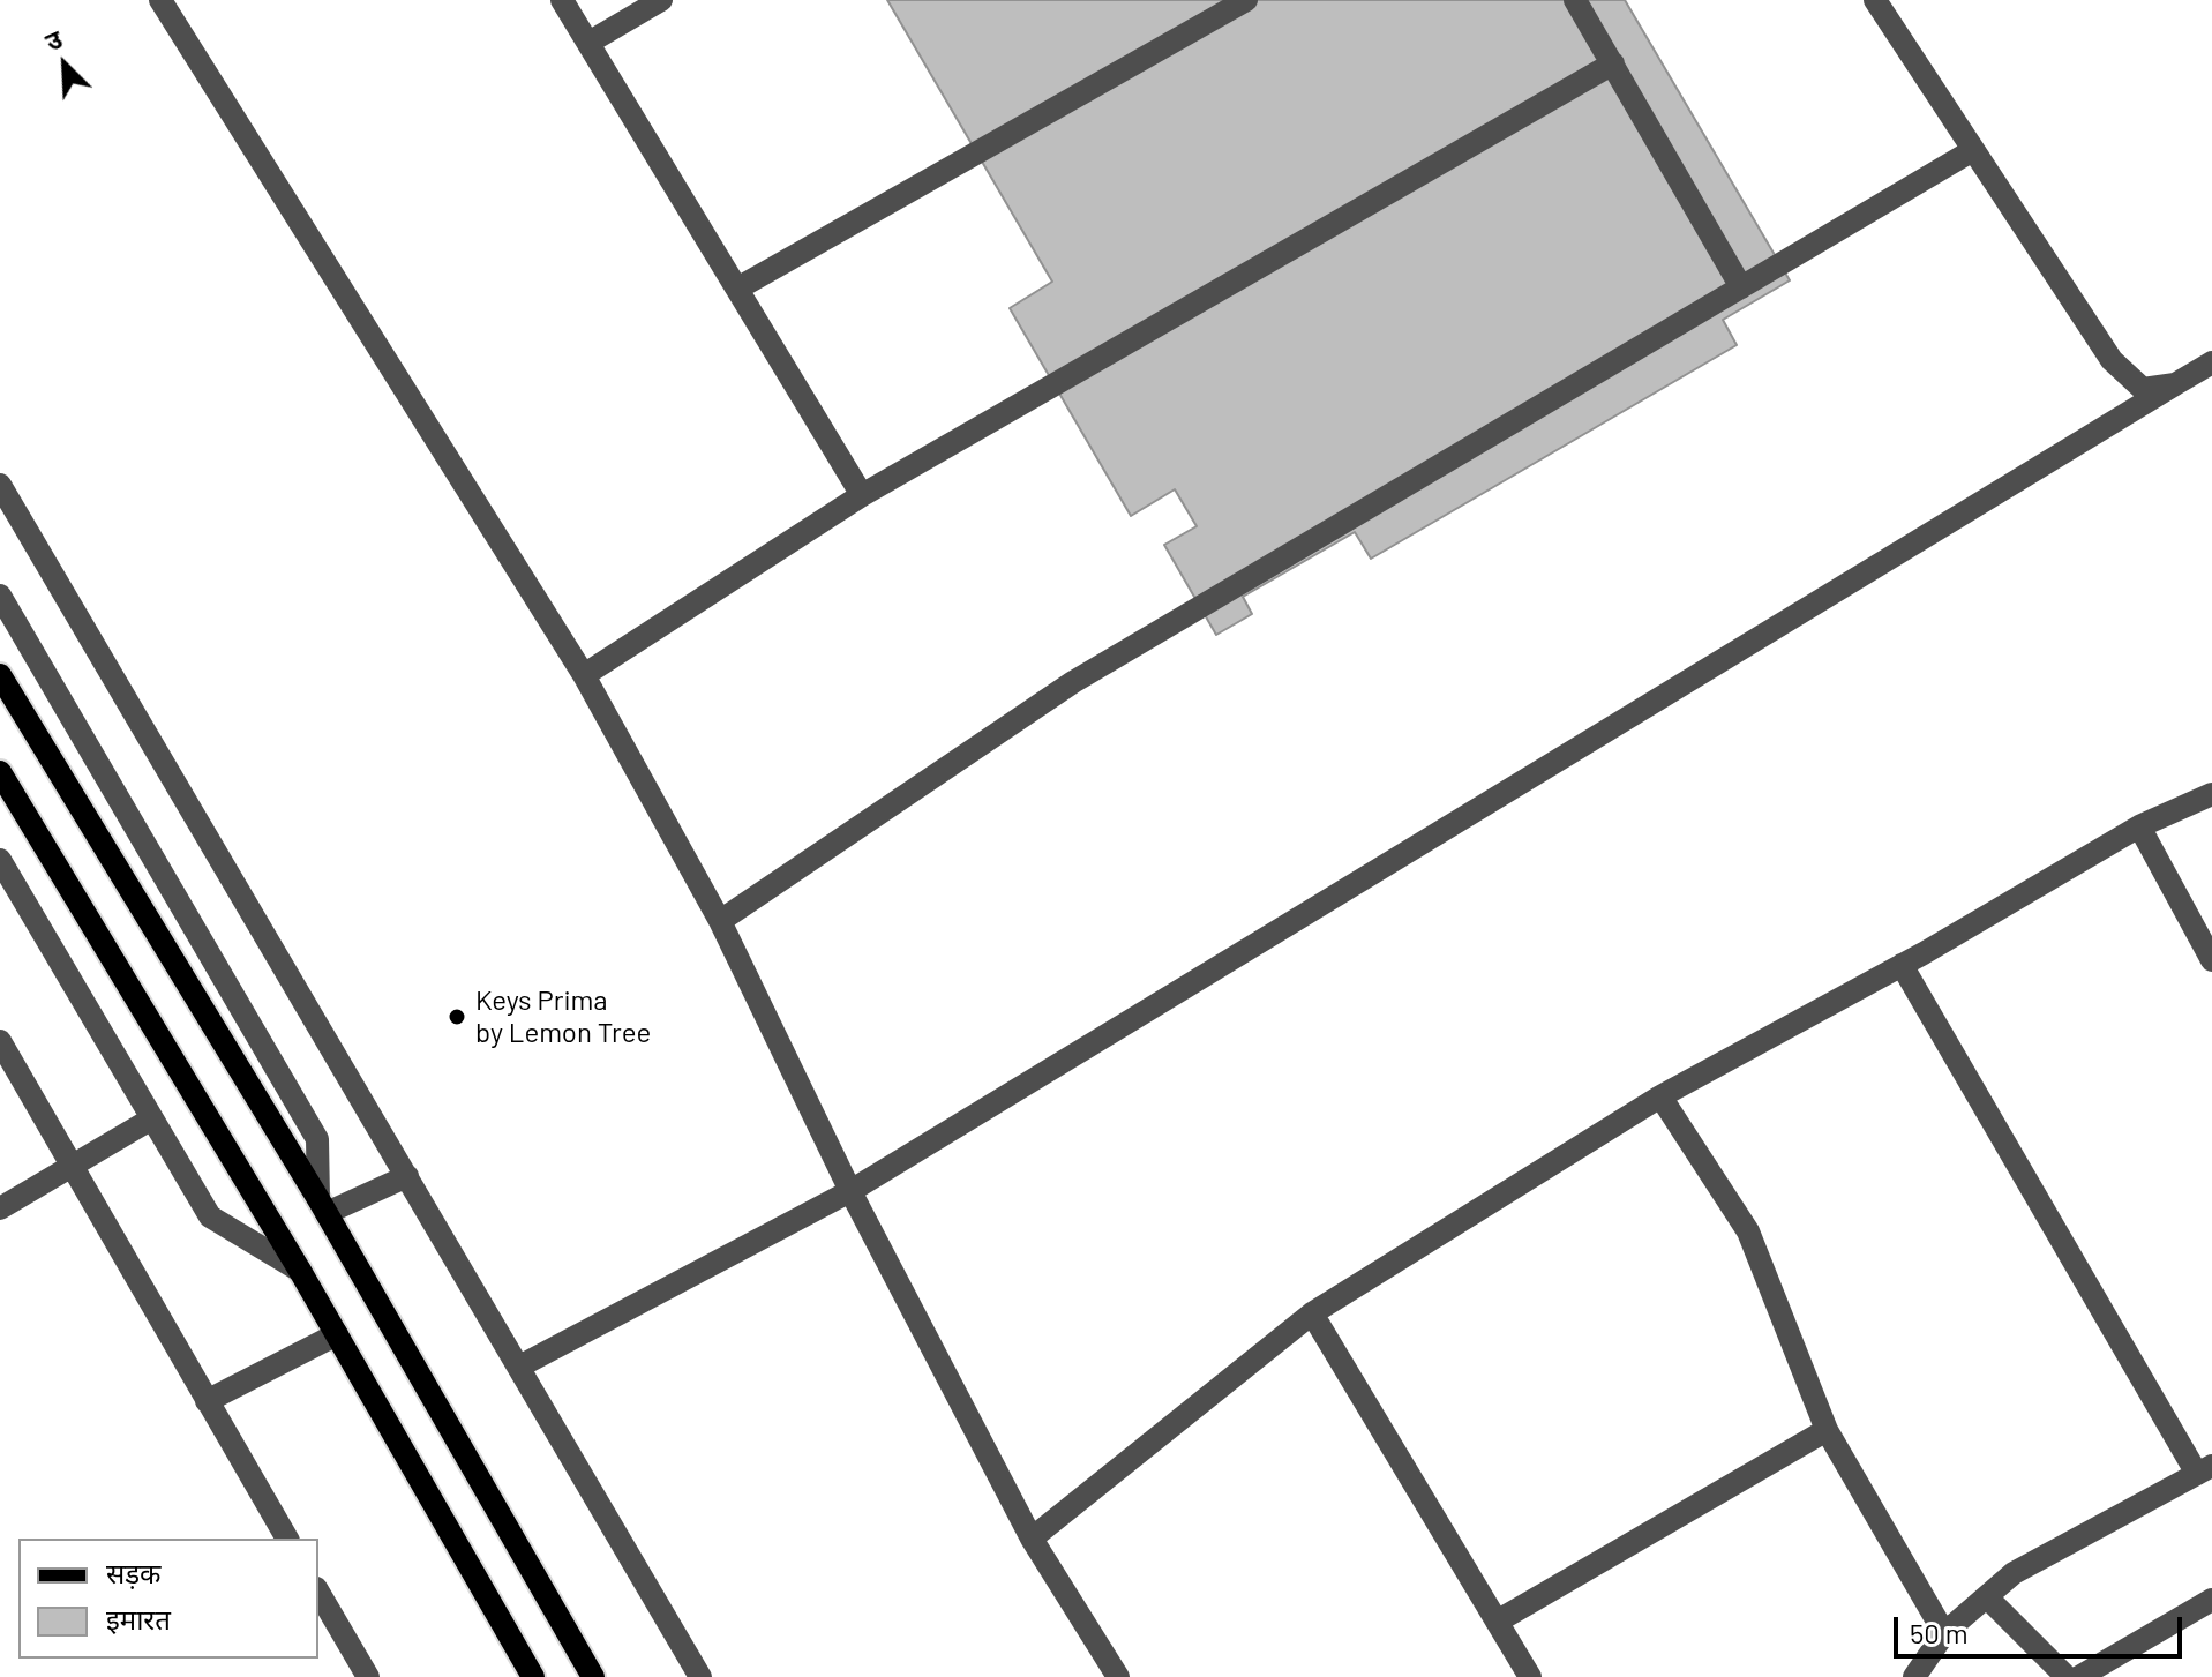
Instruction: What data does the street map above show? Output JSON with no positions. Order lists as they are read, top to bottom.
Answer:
{
  "places": ["Keys Prima by Lemon Tree"],
  "legend": ["सड़क", "इमारत"],
  "scale_bar": "50 m",
  "north": "top left"
}
